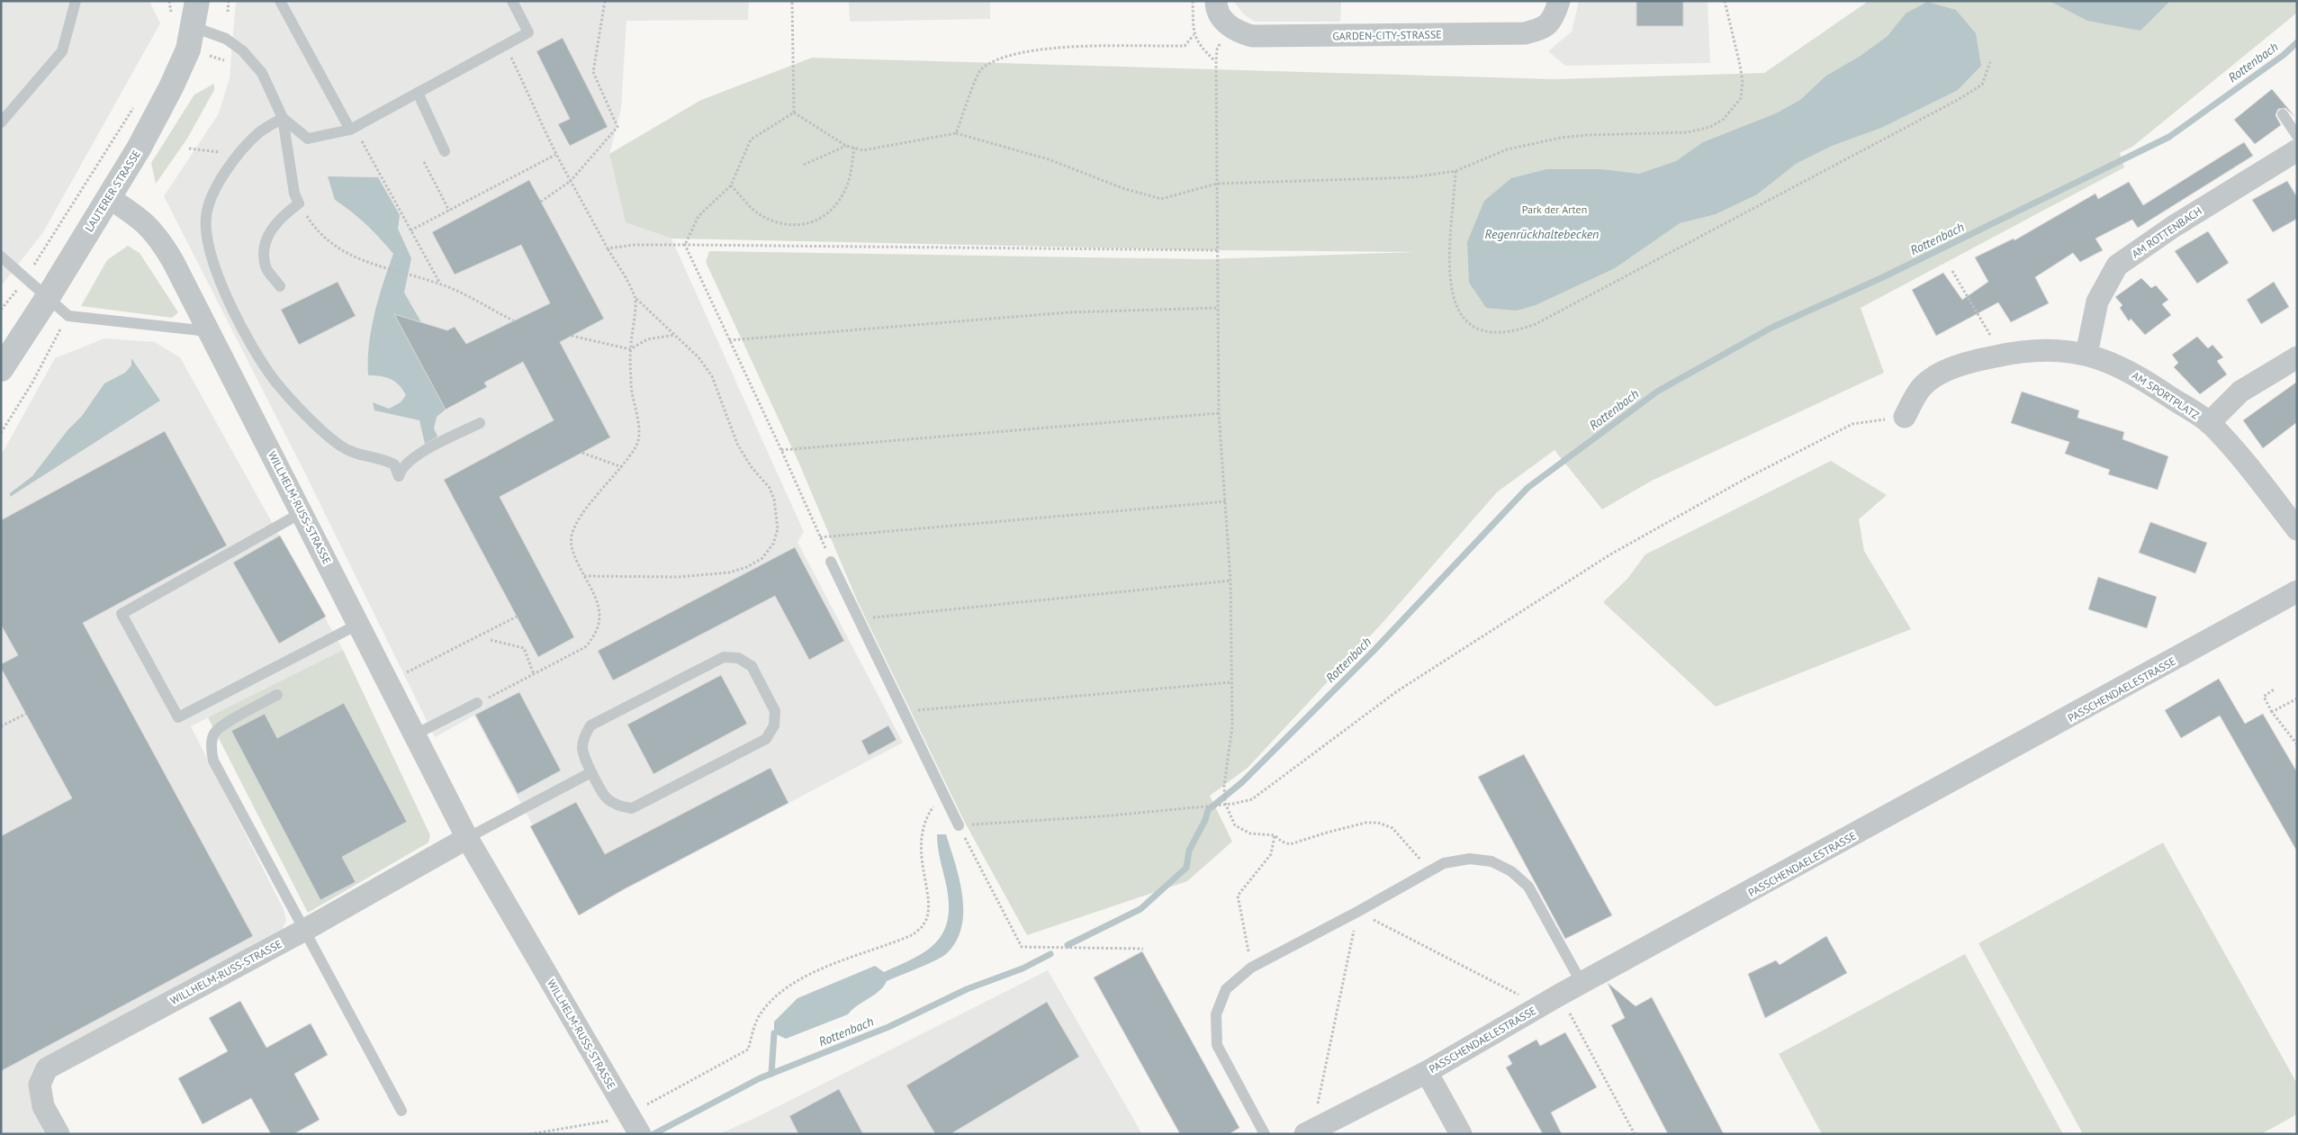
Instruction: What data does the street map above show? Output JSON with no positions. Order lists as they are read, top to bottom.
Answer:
{
  "streets": {
    "street": [
      "GARDEN-CITY-STRASSE",
      "LAUTERER STRASSE",
      "AM ROTTENBACH",
      "AM SPORTPLATZ",
      "WILLHELM-RUSS-STRASSE",
      "PASSCHENDAELESTRASSE"
    ]
  },
  "crossings": [
    ["LAUTERER STRASSE", "WILLHELM-RUSS-STRASSE"],
    ["AM ROTTENBACH", "AM SPORTPLATZ"]
  ],
  "water": ["Rottenbach", "Regenrückhaltebecken"],
  "parks": ["Park der Arten"]
}
